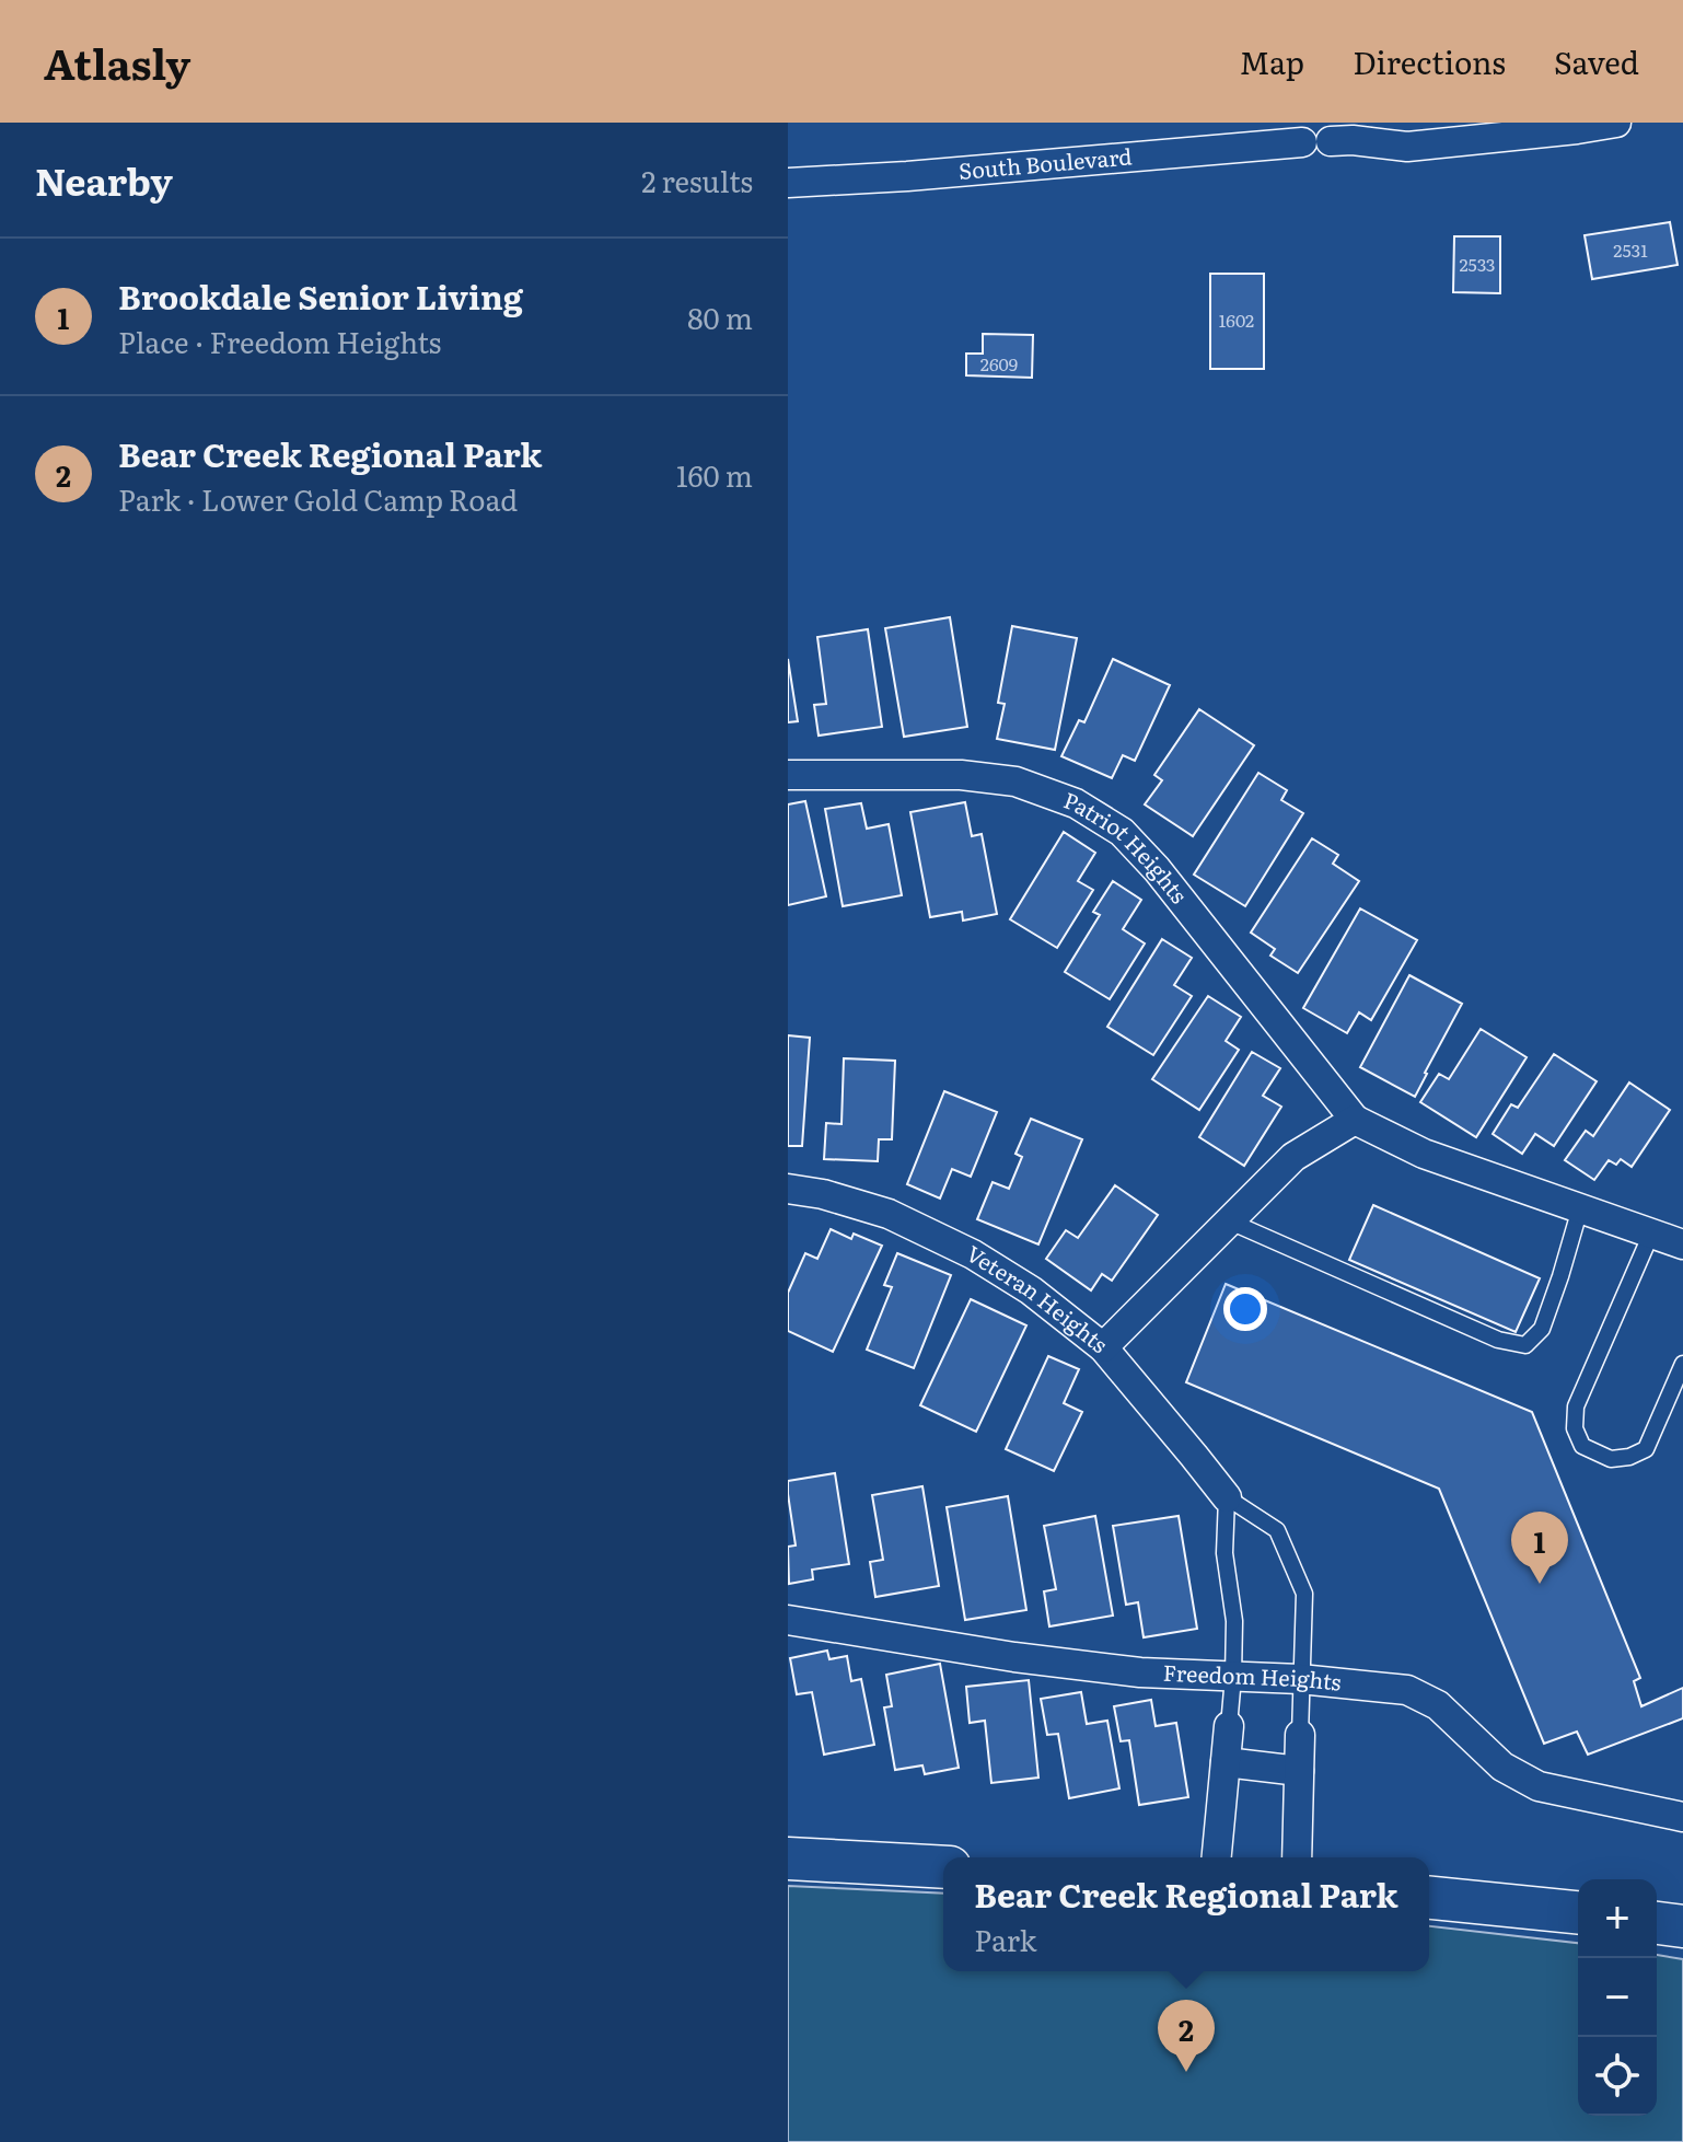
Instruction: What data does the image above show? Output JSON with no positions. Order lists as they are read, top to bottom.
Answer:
{
  "streets": {
    "street": [
      "South Boulevard",
      "Patriot Heights",
      "Veteran Heights",
      "Freedom Heights"
    ]
  },
  "crossings": [
    ["Veteran Heights", "Freedom Heights"]
  ],
  "house_numbers": [
    "2531",
    "2533",
    "1602",
    "2609"
  ],
  "page": {
    "header": "Atlasly",
    "nav": ["Map", "Directions", "Saved"],
    "heading": ["Nearby", "2 results"],
    "list": [
      {
        "mark": "1",
        "name": "Brookdale Senior Living",
        "note": "Place · Freedom Heights",
        "value": "80 m"
      },
      {
        "mark": "2",
        "name": "Bear Creek Regional Park",
        "note": "Park · Lower Gold Camp Road",
        "value": "160 m"
      }
    ],
    "pins": ["1", "2"],
    "popup": ["Bear Creek Regional Park", "Park"],
    "map_buttons": ["+", "−"]
  }
}
